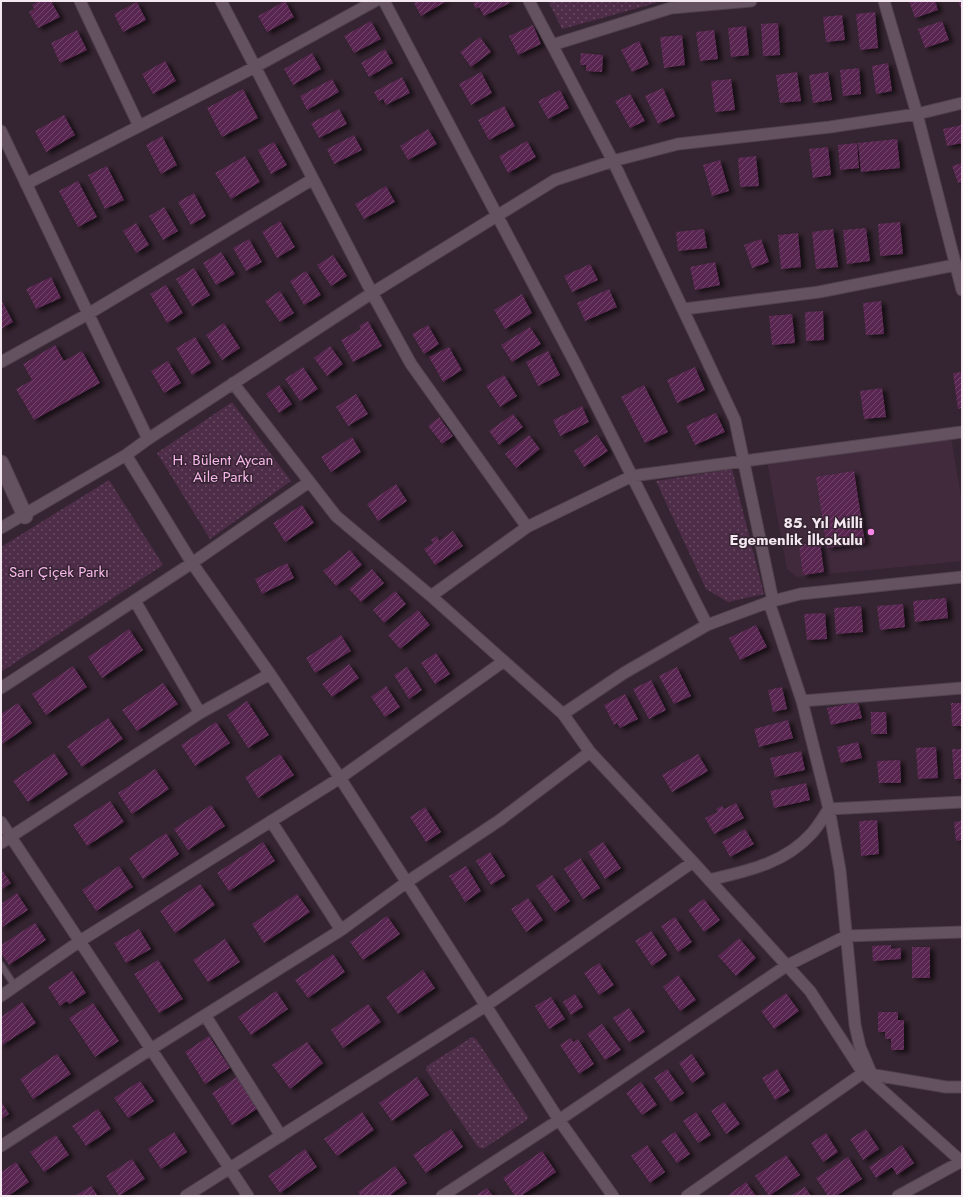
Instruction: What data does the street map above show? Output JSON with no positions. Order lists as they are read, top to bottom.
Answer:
{
  "parks": ["H. Bülent Aycan Aile Parkı", "Sarı Çiçek Parkı"],
  "places": ["85. Yıl Milli Egemenlik İlkokulu"]
}
